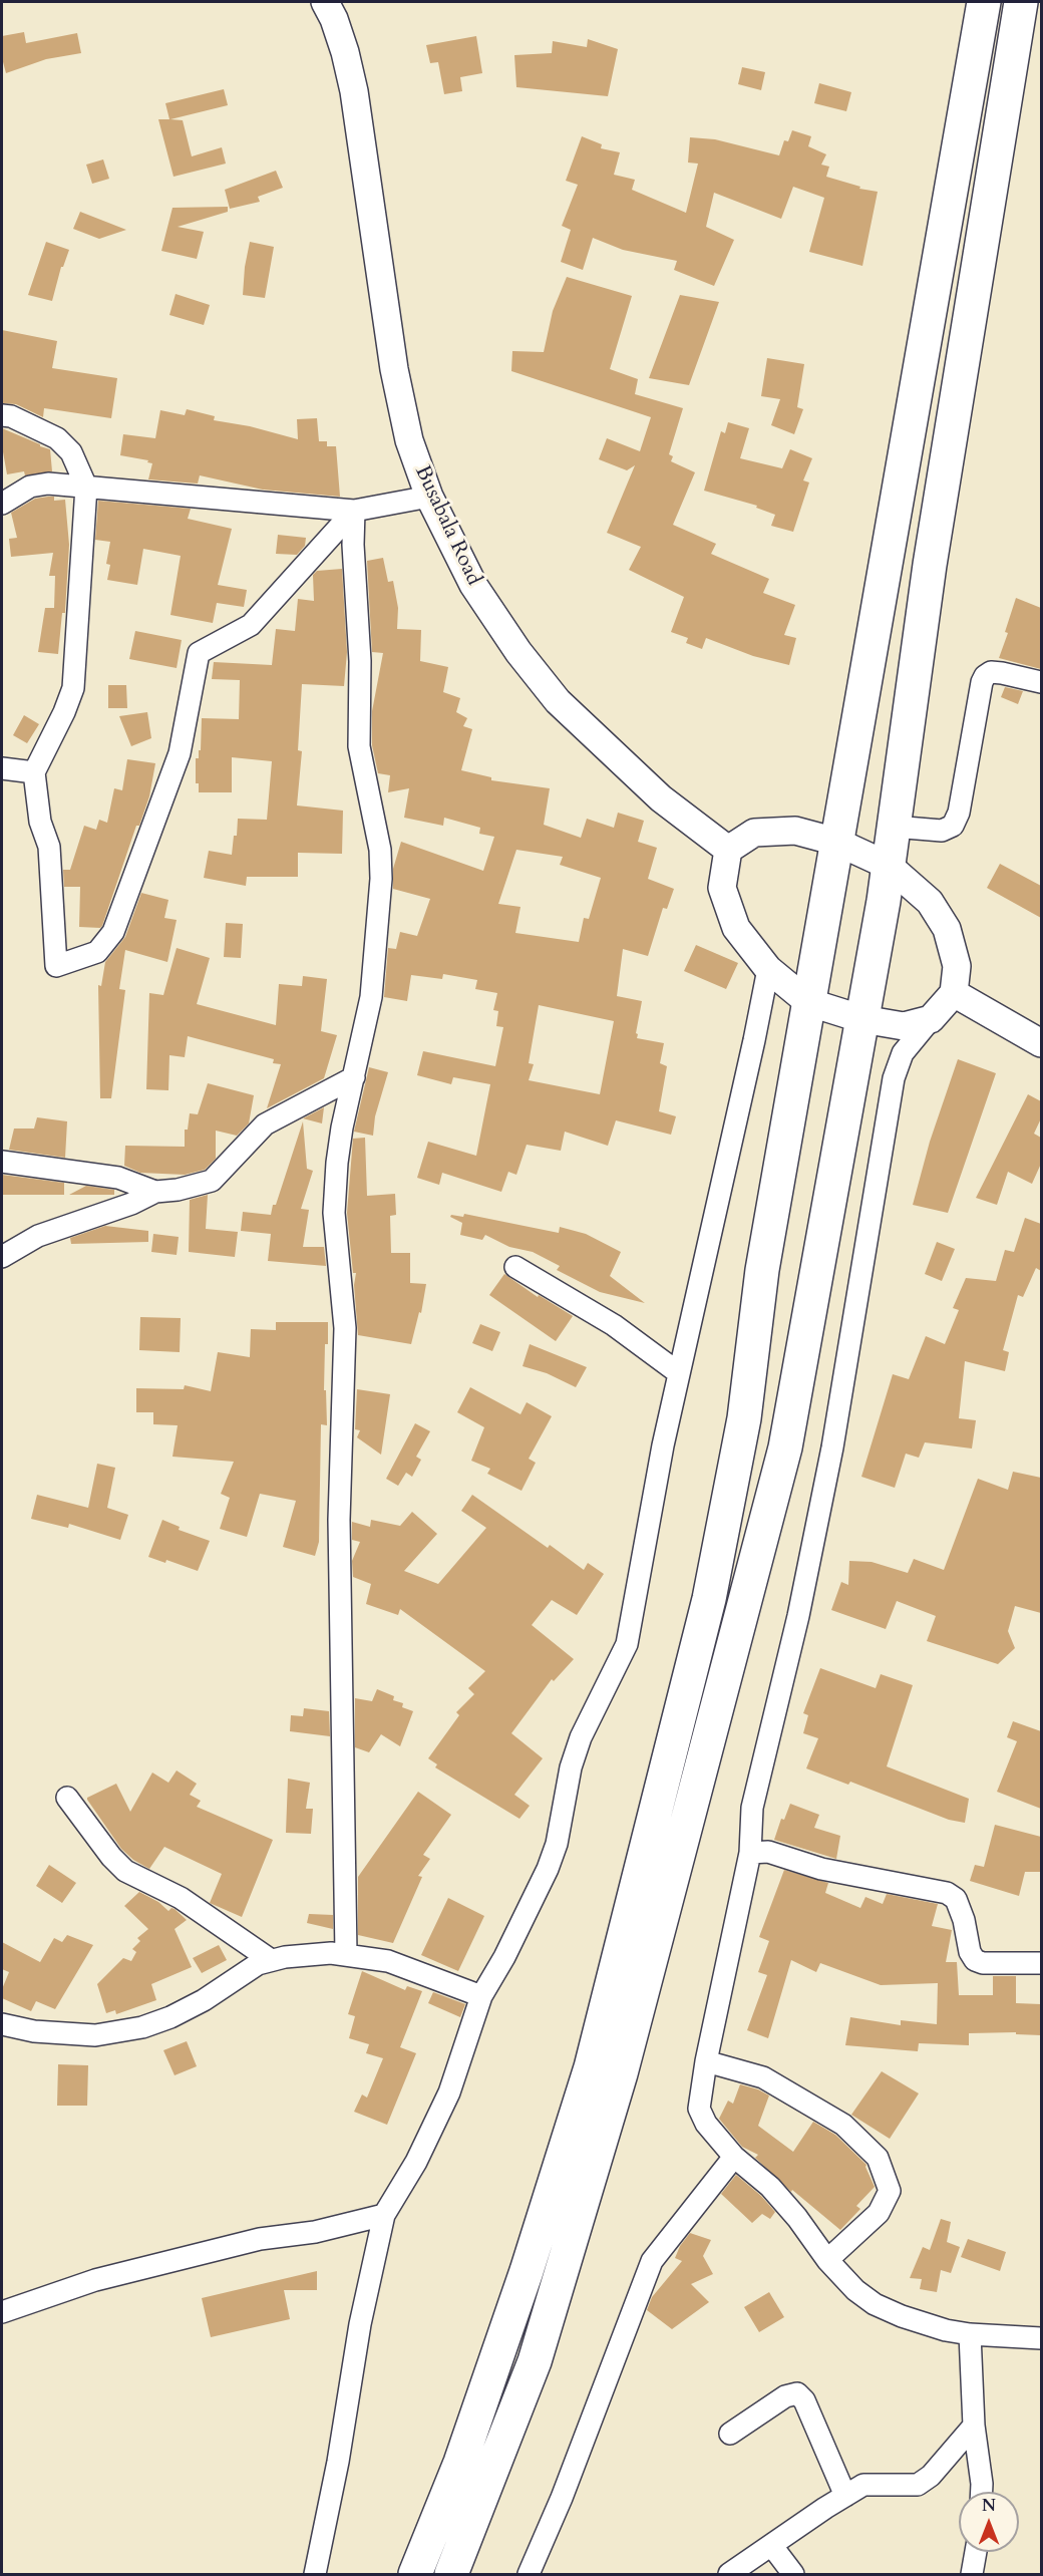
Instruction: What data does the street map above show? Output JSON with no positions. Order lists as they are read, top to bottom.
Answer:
{
  "streets": {
    "street": ["Busabala Road"]
  },
  "north": "top"
}
